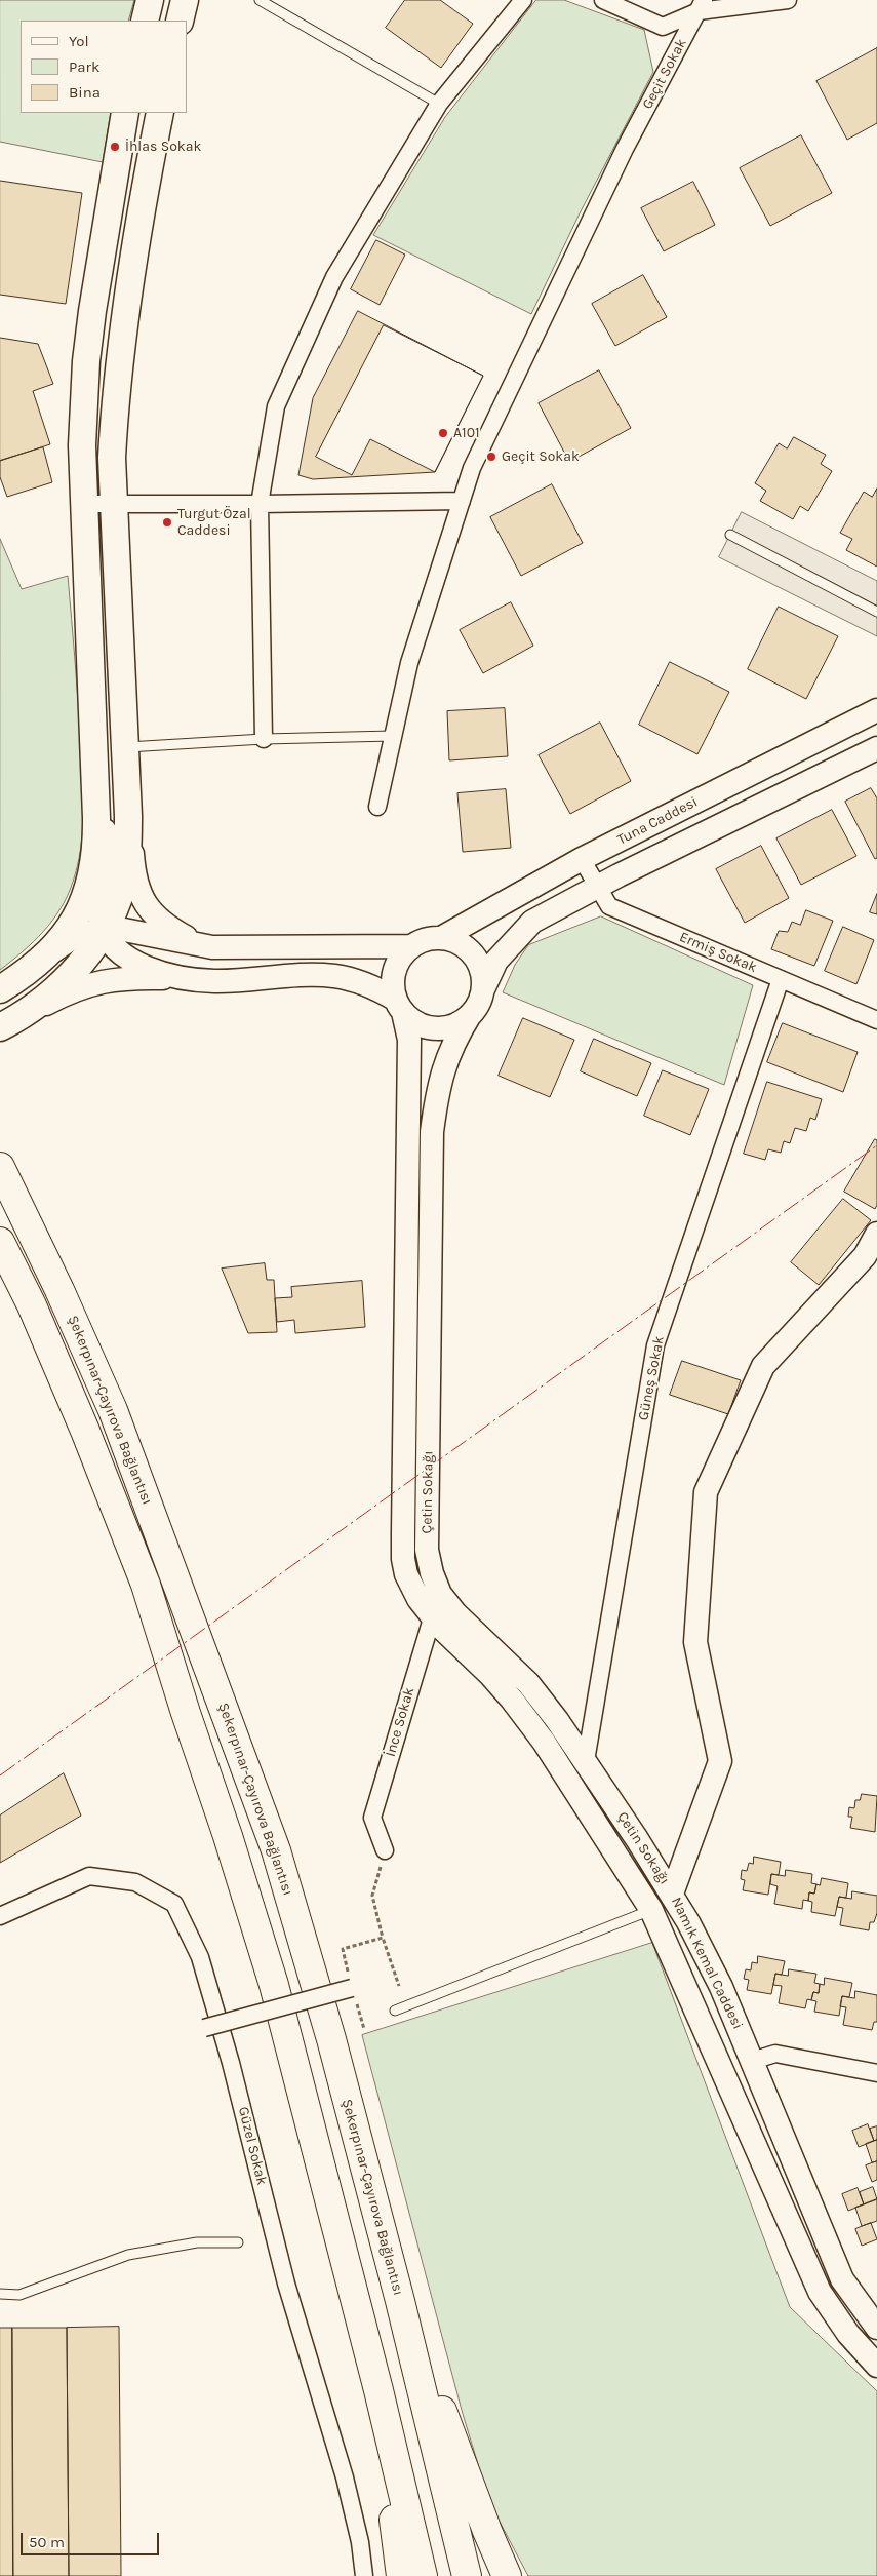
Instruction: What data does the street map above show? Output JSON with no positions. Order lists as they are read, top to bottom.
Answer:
{
  "streets": {
    "highway": ["Şekerpınar-Çayırova Bağlantısı"],
    "street": [
      "Geçit Sokak",
      "Tuna Caddesi",
      "Ermiş Sokak",
      "Güneş Sokak",
      "Çetin Sokağı",
      "İnce Sokak",
      "Namık Kemal Caddesi",
      "Güzel Sokak"
    ]
  },
  "crossings": [
    ["Tuna Caddesi", "Ermiş Sokak"],
    ["Tuna Caddesi", "Çetin Sokağı"],
    ["Tuna Caddesi", "Namık Kemal Caddesi"],
    ["Ermiş Sokak", "Güneş Sokak"],
    ["Güneş Sokak", "Çetin Sokağı"],
    ["Çetin Sokağı", "İnce Sokak"],
    ["Çetin Sokağı", "Namık Kemal Caddesi"],
    ["İnce Sokak", "Namık Kemal Caddesi"]
  ],
  "places": [
    "İhlas Sokak",
    "A101",
    "Geçit Sokak",
    "Turgut Özal Caddesi"
  ],
  "legend": ["Yol", "Park", "Bina"],
  "scale_bar": "50 m"
}
